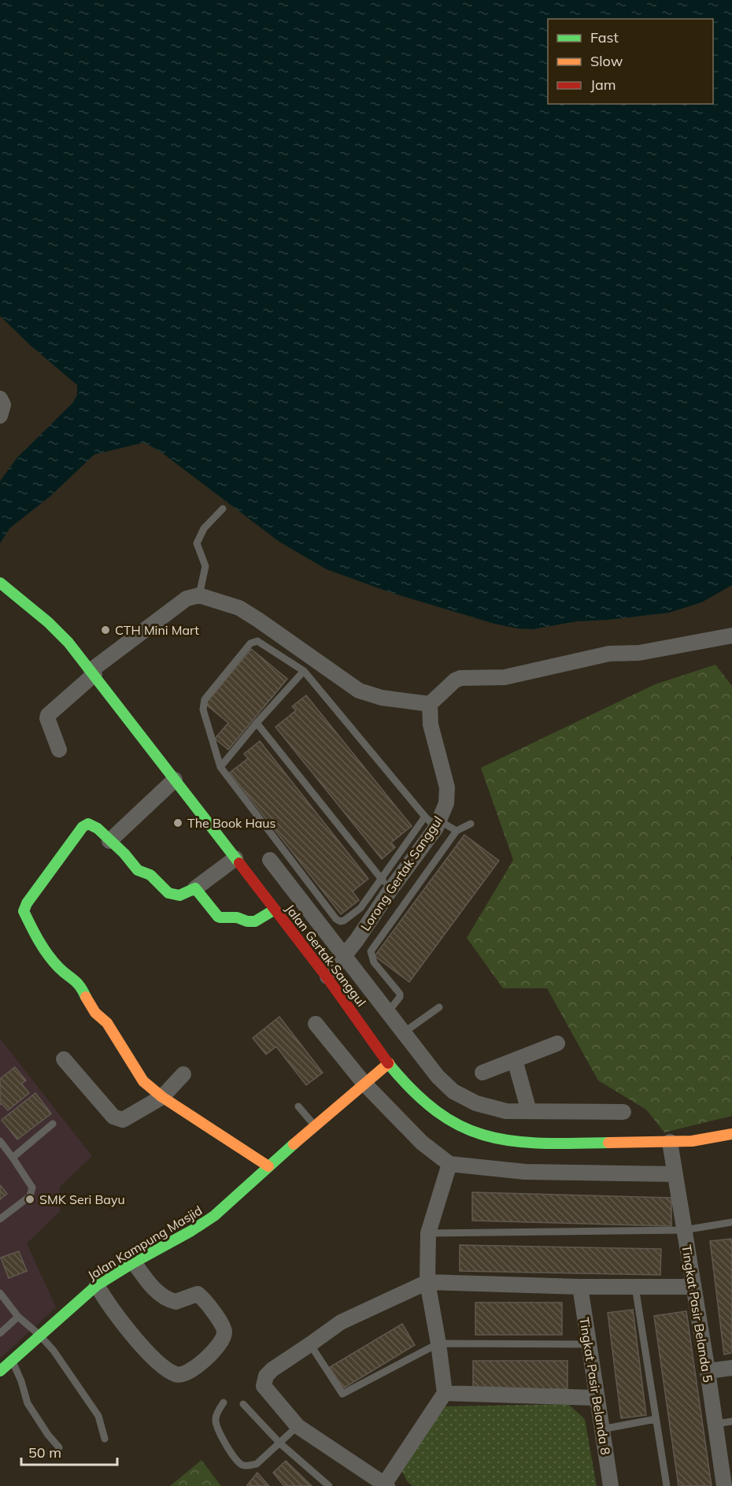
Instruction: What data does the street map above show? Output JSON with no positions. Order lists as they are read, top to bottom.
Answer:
{
  "streets": {
    "street": [
      "Lorong Gertak Sanggul",
      "Jalan Gertak Sanggul",
      "Jalan Kampung Masjid",
      "Tingkat Pasir Belanda 5",
      "Tingkat Pasir Belanda 8"
    ]
  },
  "crossings": [
    ["Lorong Gertak Sanggul", "Jalan Gertak Sanggul"],
    ["Jalan Gertak Sanggul", "Jalan Kampung Masjid"],
    ["Jalan Gertak Sanggul", "Tingkat Pasir Belanda 5"]
  ],
  "places": ["CTH Mini Mart", "The Book Haus", "SMK Seri Bayu"],
  "legend": ["Fast", "Slow", "Jam"],
  "scale_bar": "50 m"
}
